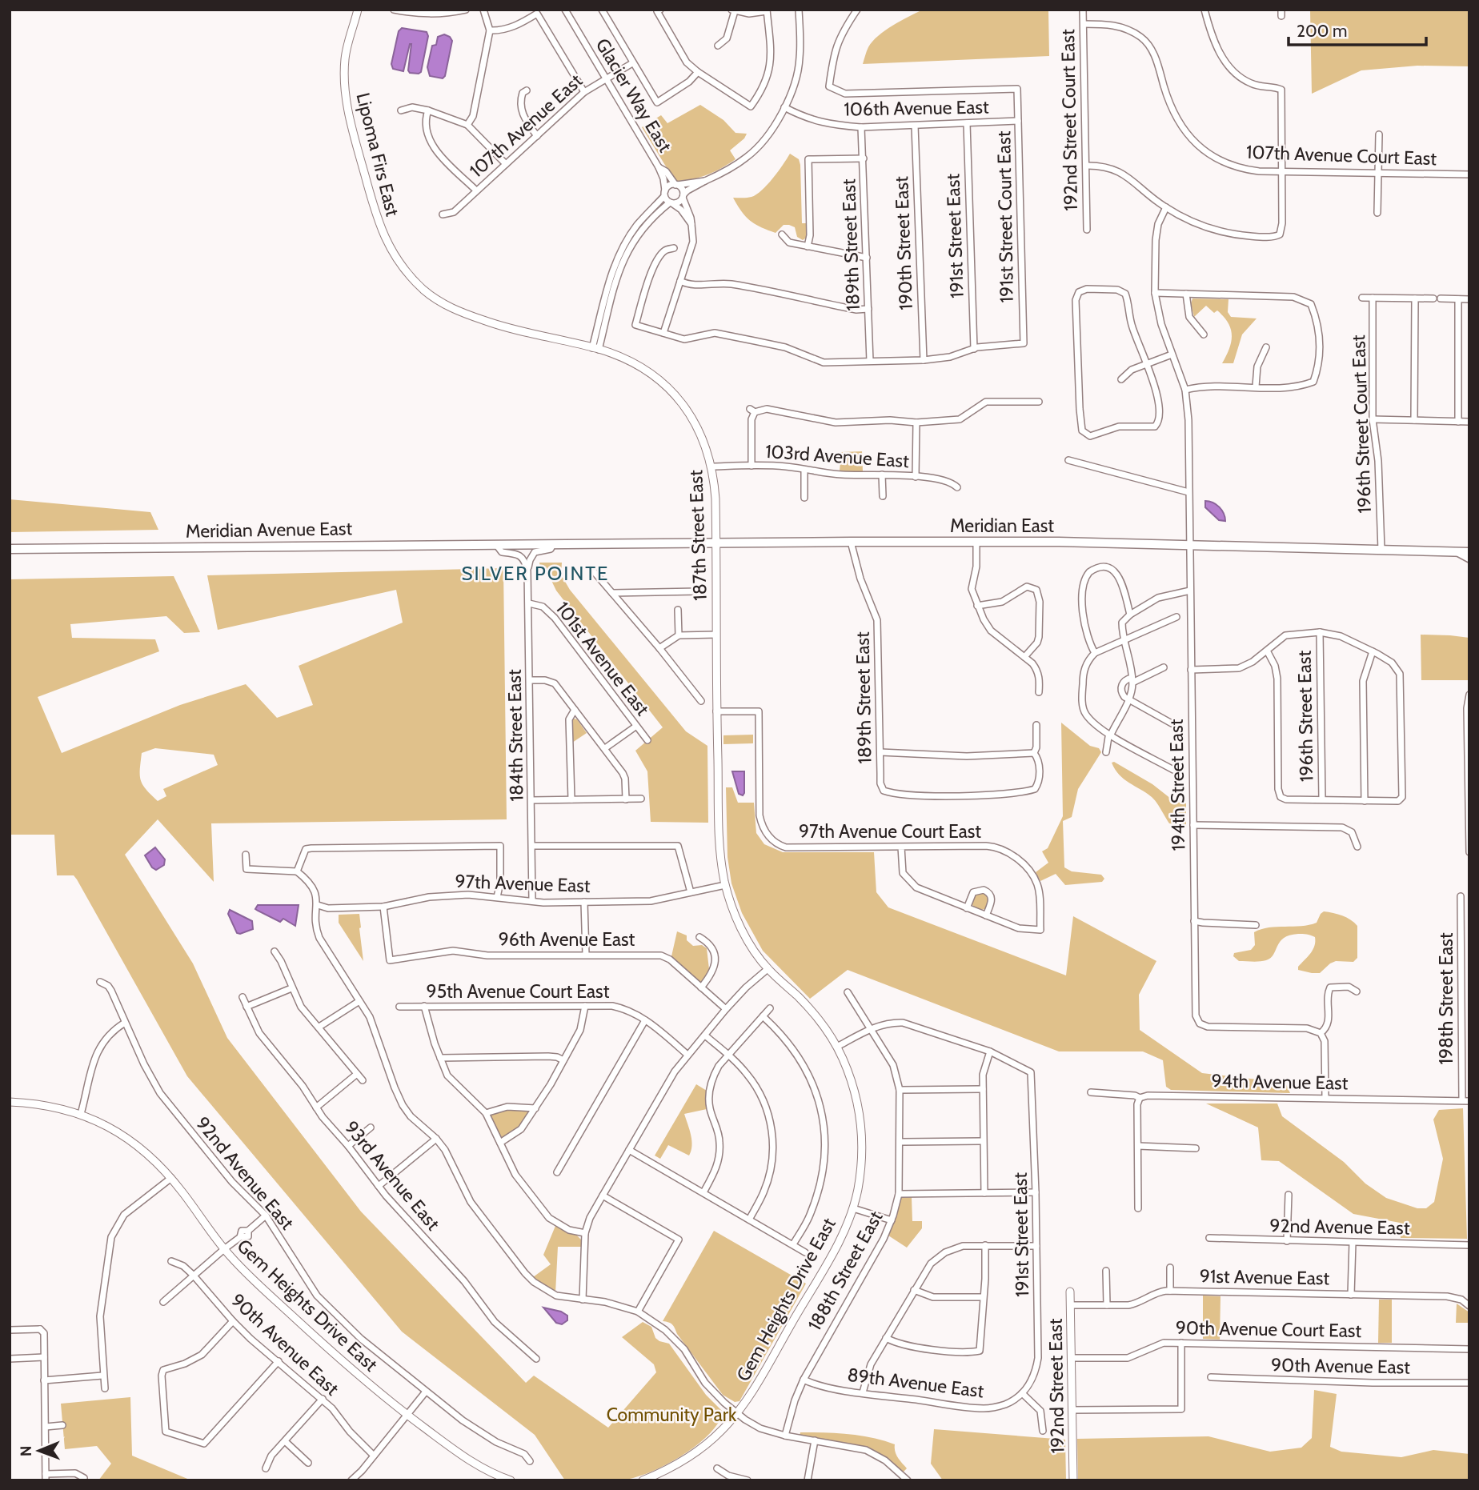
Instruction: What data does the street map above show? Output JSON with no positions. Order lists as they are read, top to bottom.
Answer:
{
  "streets": {
    "main road": ["Meridian East", "Meridian Avenue East"],
    "street": [
      "Glacier Way East",
      "106th Avenue East",
      "192nd Street Court East",
      "107th Avenue East",
      "Lipoma Firs East",
      "107th Avenue Court East",
      "191st Street Court East",
      "191st Street East",
      "190th Street East",
      "189th Street East",
      "196th Street Court East",
      "103rd Avenue East",
      "187th Street East",
      "101st Avenue East",
      "196th Street East",
      "184th Street East",
      "194th Street East",
      "97th Avenue Court East",
      "97th Avenue East",
      "96th Avenue East",
      "95th Avenue Court East",
      "198th Street East",
      "94th Avenue East",
      "92nd Avenue East",
      "93rd Avenue East",
      "188th Street East",
      "91st Avenue East",
      "Gem Heights Drive East",
      "90th Avenue Court East",
      "90th Avenue East",
      "89th Avenue East",
      "192nd Street East"
    ]
  },
  "crossings": [
    ["Glacier Way East", "107th Avenue East"],
    ["106th Avenue East", "191st Street Court East"],
    ["106th Avenue East", "191st Street East"],
    ["106th Avenue East", "190th Street East"],
    ["106th Avenue East", "189th Street East"],
    ["192nd Street Court East", "107th Avenue Court East"],
    ["Lipoma Firs East", "187th Street East"],
    ["191st Street Court East", "191st Street East"],
    ["191st Street East", "89th Avenue East"],
    ["189th Street East", "Meridian East"],
    ["196th Street Court East", "Meridian East"],
    ["103rd Avenue East", "187th Street East"],
    ["Meridian East", "187th Street East"],
    ["Meridian East", "194th Street East"],
    ["187th Street East", "97th Avenue Court East"],
    ["187th Street East", "Gem Heights Drive East"],
    ["101st Avenue East", "184th Street East"],
    ["184th Street East", "97th Avenue East"],
    ["97th Avenue East", "96th Avenue East"],
    ["97th Avenue East", "Gem Heights Drive East"],
    ["198th Street East", "94th Avenue East"],
    ["188th Street East", "89th Avenue East"],
    ["91st Avenue East", "192nd Street East"],
    ["90th Avenue Court East", "192nd Street East"]
  ],
  "districts": ["SILVER POINTE"],
  "parks": ["Community Park"],
  "scale_bar": "200 m",
  "north": "left"
}
